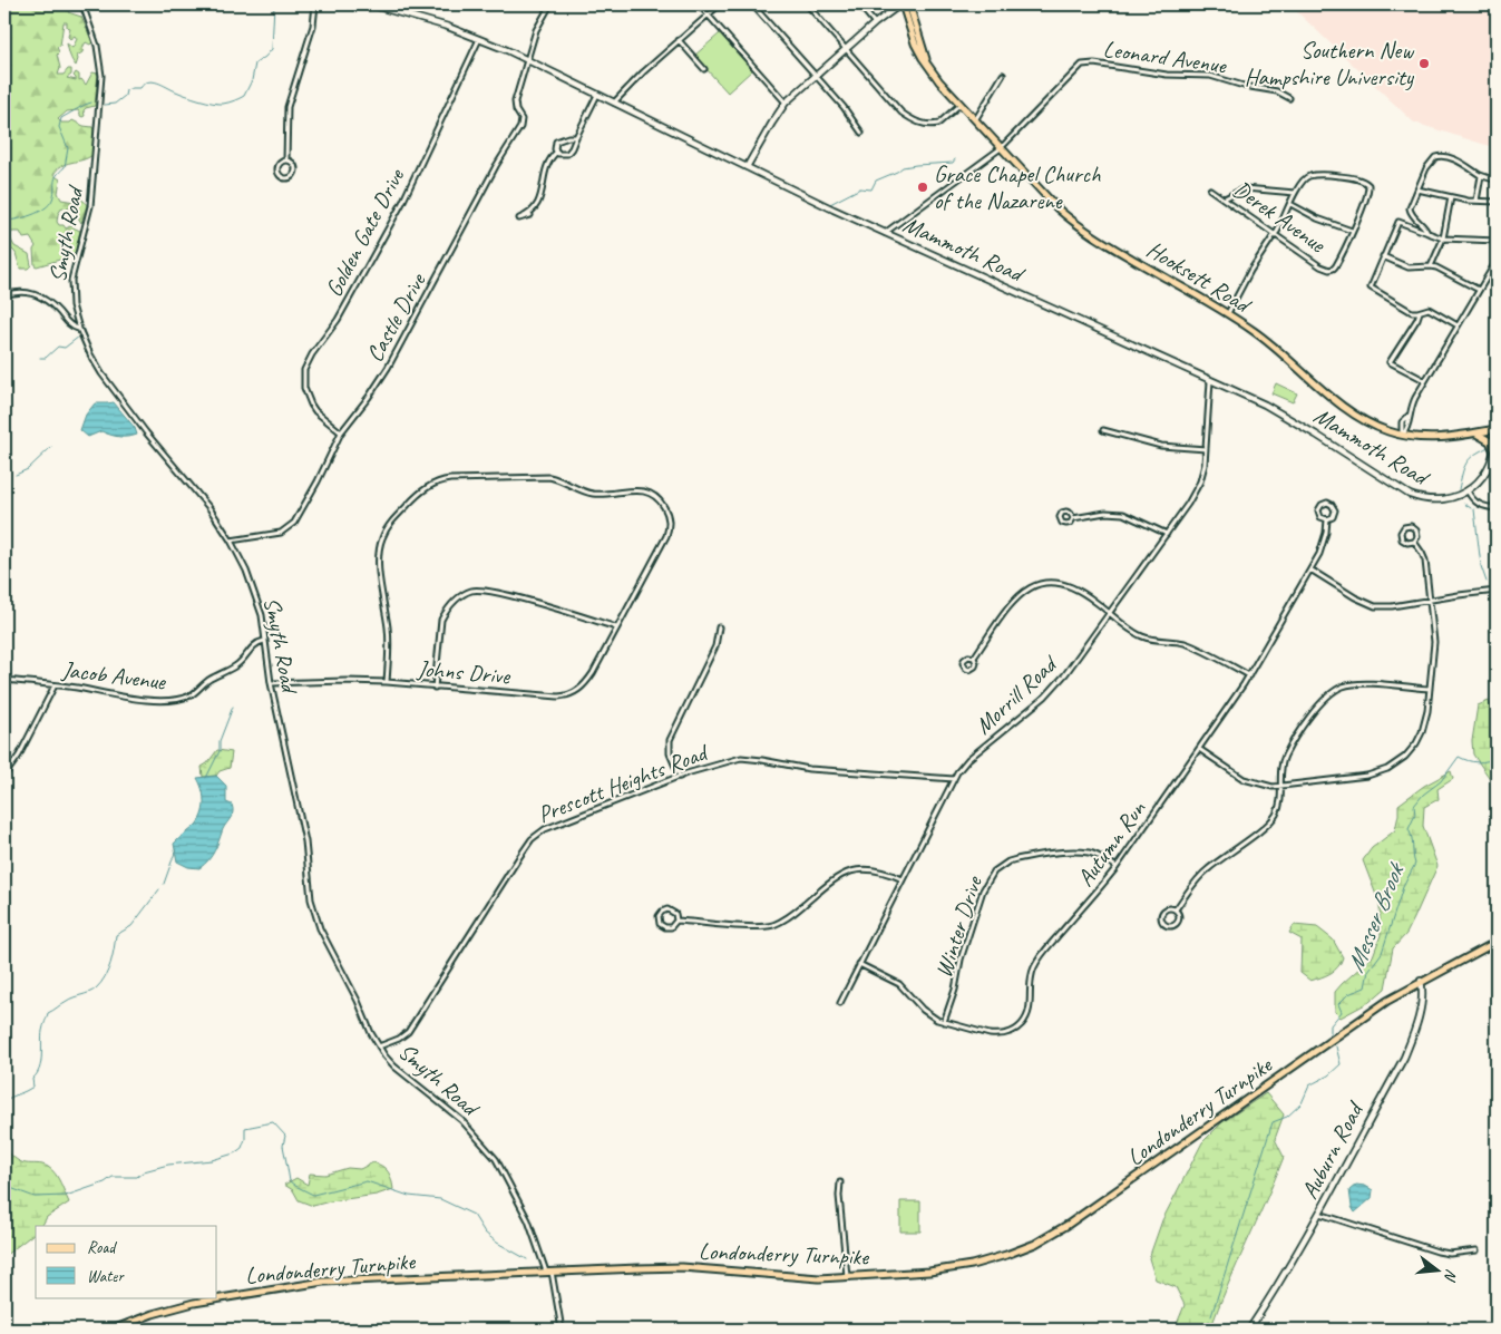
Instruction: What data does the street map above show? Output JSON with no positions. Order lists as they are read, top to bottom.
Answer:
{
  "streets": {
    "main road": [
      "Mammoth Road",
      "Hooksett Road",
      "Londonderry Turnpike",
      "Auburn Road"
    ],
    "street": [
      "Leonard Avenue",
      "Derek Avenue",
      "Golden Gate Drive",
      "Smyth Road",
      "Castle Drive",
      "Johns Drive",
      "Jacob Avenue",
      "Morrill Road",
      "Prescott Heights Road",
      "Autumn Run",
      "Winter Drive"
    ]
  },
  "crossings": [
    ["Leonard Avenue", "Hooksett Road"],
    ["Golden Gate Drive", "Mammoth Road"],
    ["Golden Gate Drive", "Castle Drive"],
    ["Smyth Road", "Castle Drive"],
    ["Smyth Road", "Johns Drive"],
    ["Smyth Road", "Jacob Avenue"],
    ["Smyth Road", "Prescott Heights Road"],
    ["Smyth Road", "Londonderry Turnpike"],
    ["Mammoth Road", "Hooksett Road"],
    ["Mammoth Road", "Castle Drive"],
    ["Mammoth Road", "Morrill Road"],
    ["Morrill Road", "Prescott Heights Road"],
    ["Morrill Road", "Autumn Run"],
    ["Autumn Run", "Winter Drive"],
    ["Londonderry Turnpike", "Auburn Road"]
  ],
  "water": ["Messer Brook"],
  "places": ["Southern New Hampshire University", "Grace Chapel Church of the Nazarene"],
  "legend": ["Road", "Water"],
  "north": "right"
}
